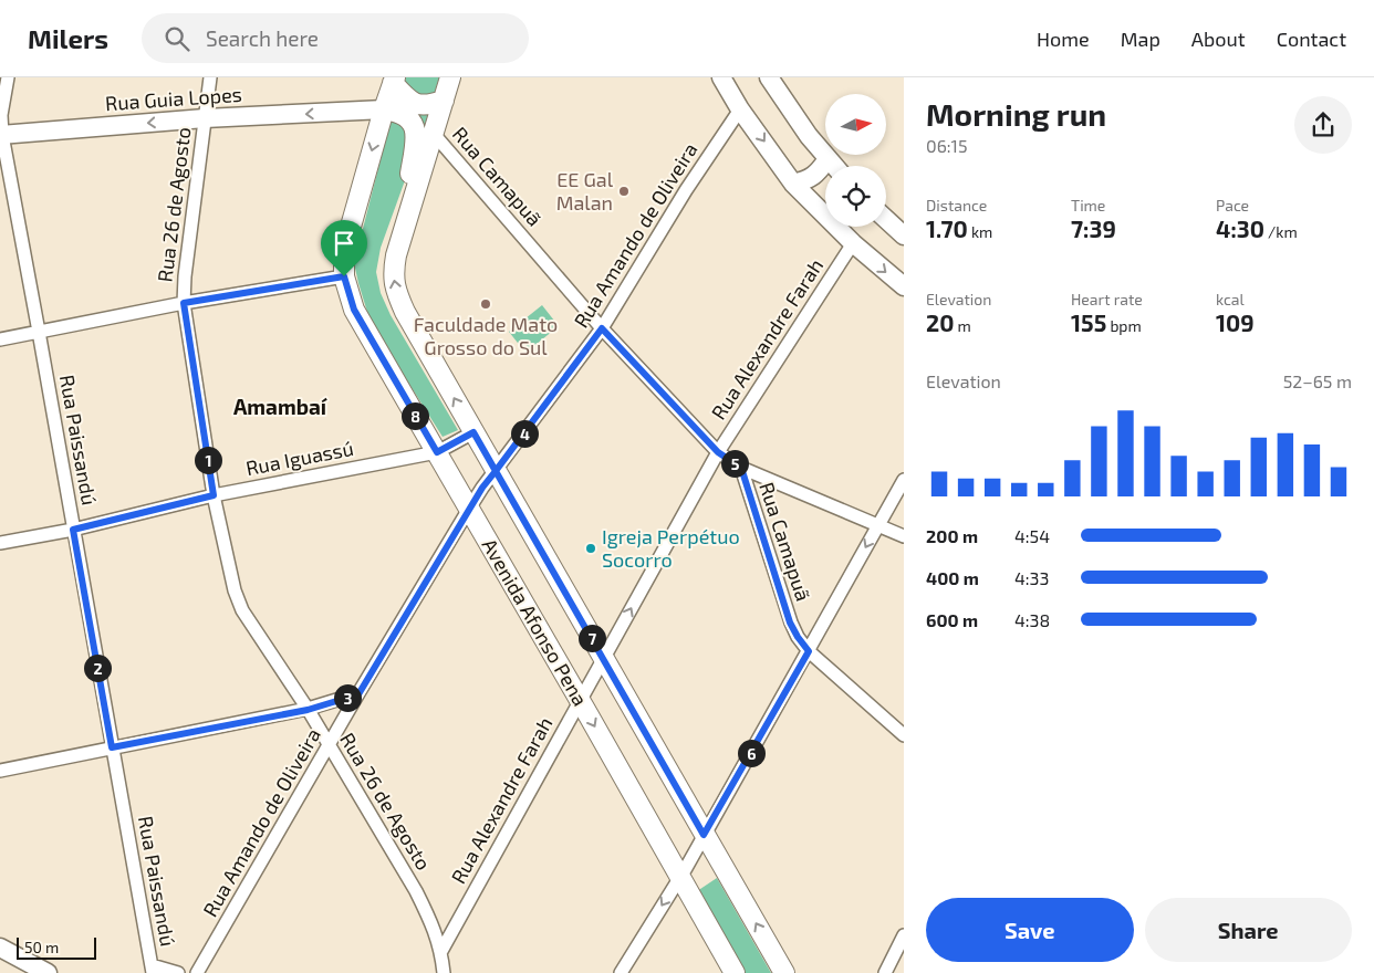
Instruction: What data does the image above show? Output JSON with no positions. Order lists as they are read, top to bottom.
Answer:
{
  "streets": {
    "main road": ["Rua Guia Lopes", "Avenida Afonso Pena"],
    "street": [
      "Rua Camapuã",
      "Rua 26 de Agosto",
      "Rua Amando de Oliveira",
      "Rua Alexandre Farah",
      "Rua Paissandú",
      "Rua Iguassú"
    ]
  },
  "crossings": [
    ["Rua Guia Lopes", "Rua 26 de Agosto"],
    ["Rua Guia Lopes", "Rua Paissandú"],
    ["Rua Guia Lopes", "Avenida Afonso Pena"],
    ["Rua Camapuã", "Rua Amando de Oliveira"],
    ["Rua Camapuã", "Rua Alexandre Farah"],
    ["Rua 26 de Agosto", "Rua Amando de Oliveira"],
    ["Rua 26 de Agosto", "Rua Alexandre Farah"],
    ["Rua 26 de Agosto", "Rua Iguassú"],
    ["Rua Amando de Oliveira", "Avenida Afonso Pena"],
    ["Rua Alexandre Farah", "Avenida Afonso Pena"],
    ["Rua Paissandú", "Rua Iguassú"],
    ["Rua Iguassú", "Avenida Afonso Pena"]
  ],
  "one_way": ["Rua Guia Lopes"],
  "districts": ["Amambaí"],
  "places": ["EE Gal Malan", "Faculdade Mato Grosso do Sul", "Igreja Perpétuo Socorro"],
  "scale_bar": "50 m",
  "north": "right",
  "page": {
    "header": "Milers",
    "search": "Search here",
    "nav": [
      "Home",
      "Map",
      "About",
      "Contact"
    ],
    "heading": ["Morning run", "06:15"],
    "stats": [
      ["Distance", "1.70 km"],
      ["Time", "7:39"],
      ["Pace", "4:30 /km"],
      ["Elevation", "20 m"],
      ["Heart rate", "155 bpm"],
      ["kcal", "109"]
    ],
    "chart": ["Elevation", "52–65 m"],
    "pins": [
      "8",
      "4",
      "1",
      "5",
      "7",
      "2",
      "3",
      "6"
    ],
    "list": [
      {
        "name": "200 m",
        "note": "4:54"
      },
      {
        "name": "400 m",
        "note": "4:33"
      },
      {
        "name": "600 m",
        "note": "4:38"
      }
    ],
    "buttons": ["Save", "Share"],
    "scale": "50 m"
  }
}
